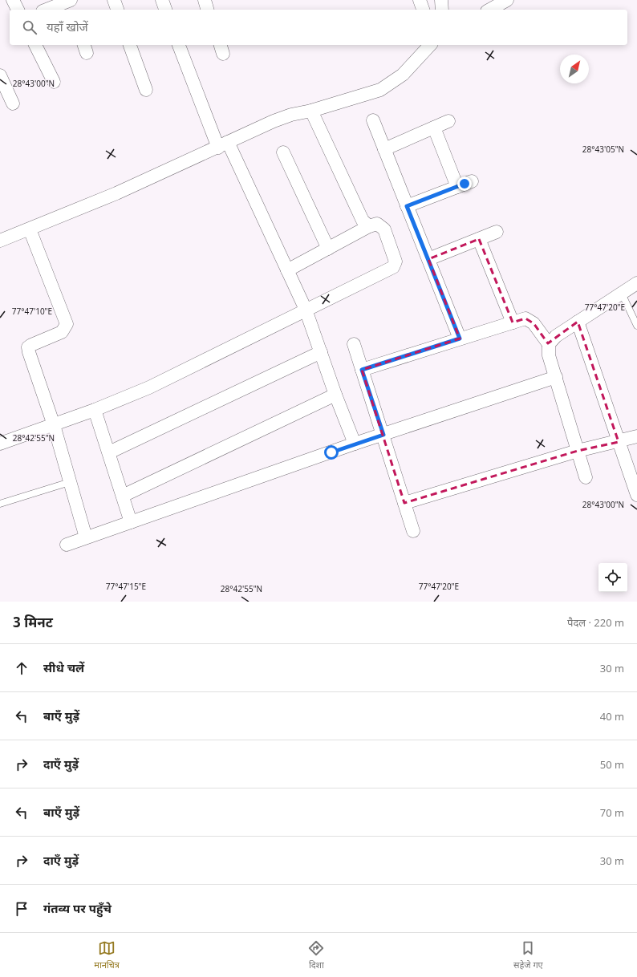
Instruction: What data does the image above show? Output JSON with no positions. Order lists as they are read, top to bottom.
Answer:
{
  "north": "top right",
  "page": {
    "search": "यहाँ खोजें",
    "heading": ["3 मिनट", "पैदल · 220 m"],
    "list": [
      ["सीधे चलें", "30 m"],
      ["बाएँ मुड़ें", "40 m"],
      ["दाएँ मुड़ें", "50 m"],
      ["बाएँ मुड़ें", "70 m"],
      ["दाएँ मुड़ें", "30 m"],
      "गंतव्य पर पहुँचे"
    ],
    "nav": ["मानचित्र", "दिशा", "सहेजे गए"]
  },
  "coordinates": [
    "28°43'00\"N",
    "28°43'05\"N",
    "77°47'20\"E",
    "77°47'10\"E",
    "28°42'55\"N",
    "77°47'15\"E"
  ]
}
